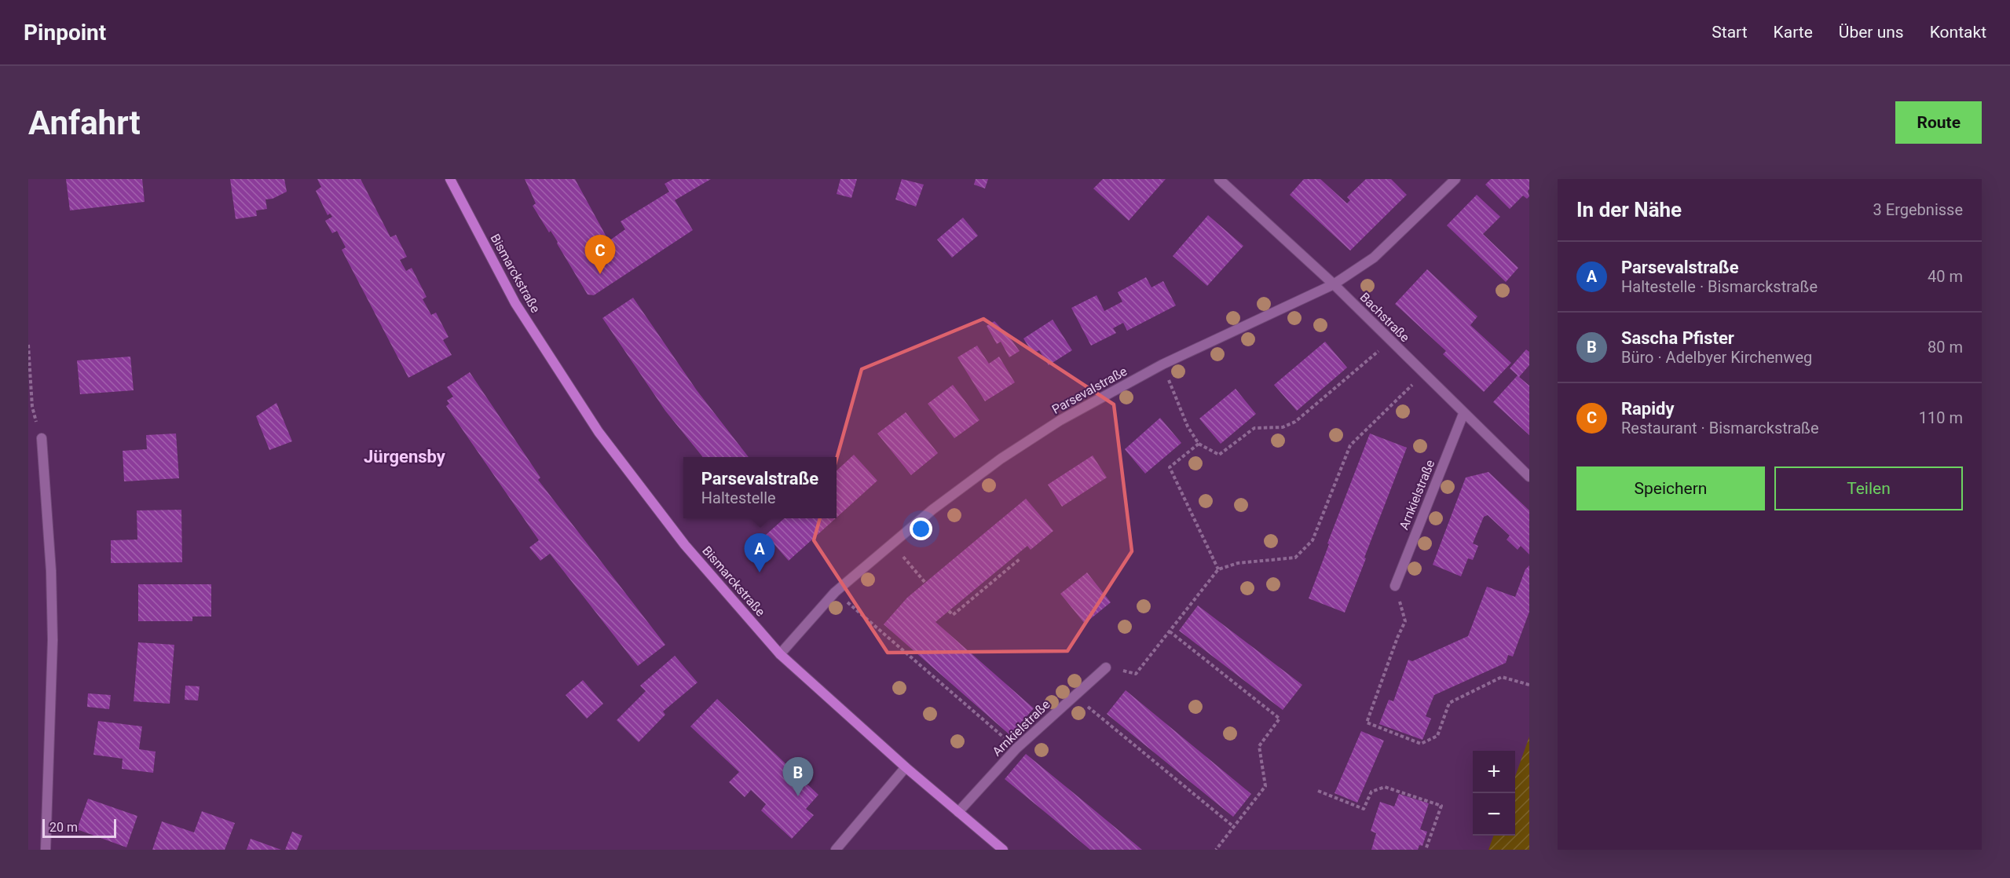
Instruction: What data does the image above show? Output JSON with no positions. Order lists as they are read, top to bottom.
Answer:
{
  "streets": {
    "main road": ["Bismarckstraße"],
    "street": ["Bachstraße", "Parsevalstraße", "Arnkielstraße"]
  },
  "crossings": [
    ["Bismarckstraße", "Parsevalstraße"],
    ["Bismarckstraße", "Arnkielstraße"],
    ["Bachstraße", "Parsevalstraße"],
    ["Bachstraße", "Arnkielstraße"]
  ],
  "districts": ["Jürgensby"],
  "scale_bar": "20 m",
  "page": {
    "header": "Pinpoint",
    "nav": [
      "Start",
      "Karte",
      "Über uns",
      "Kontakt"
    ],
    "buttons": [
      "Route",
      ["Speichern", "Teilen"]
    ],
    "title": "Anfahrt",
    "heading": ["In der Nähe", "3 Ergebnisse"],
    "pins": ["C", "A", "B"],
    "list": [
      {
        "mark": "A",
        "name": "Parsevalstraße",
        "note": "Haltestelle · Bismarckstraße",
        "value": "40 m"
      },
      {
        "mark": "B",
        "name": "Sascha Pfister",
        "note": "Büro · Adelbyer Kirchenweg",
        "value": "80 m"
      },
      {
        "mark": "C",
        "name": "Rapidy",
        "note": "Restaurant · Bismarckstraße",
        "value": "110 m"
      }
    ],
    "popup": ["Parsevalstraße", "Haltestelle"],
    "map_buttons": ["+", "−"],
    "scale": "20 m"
  }
}
